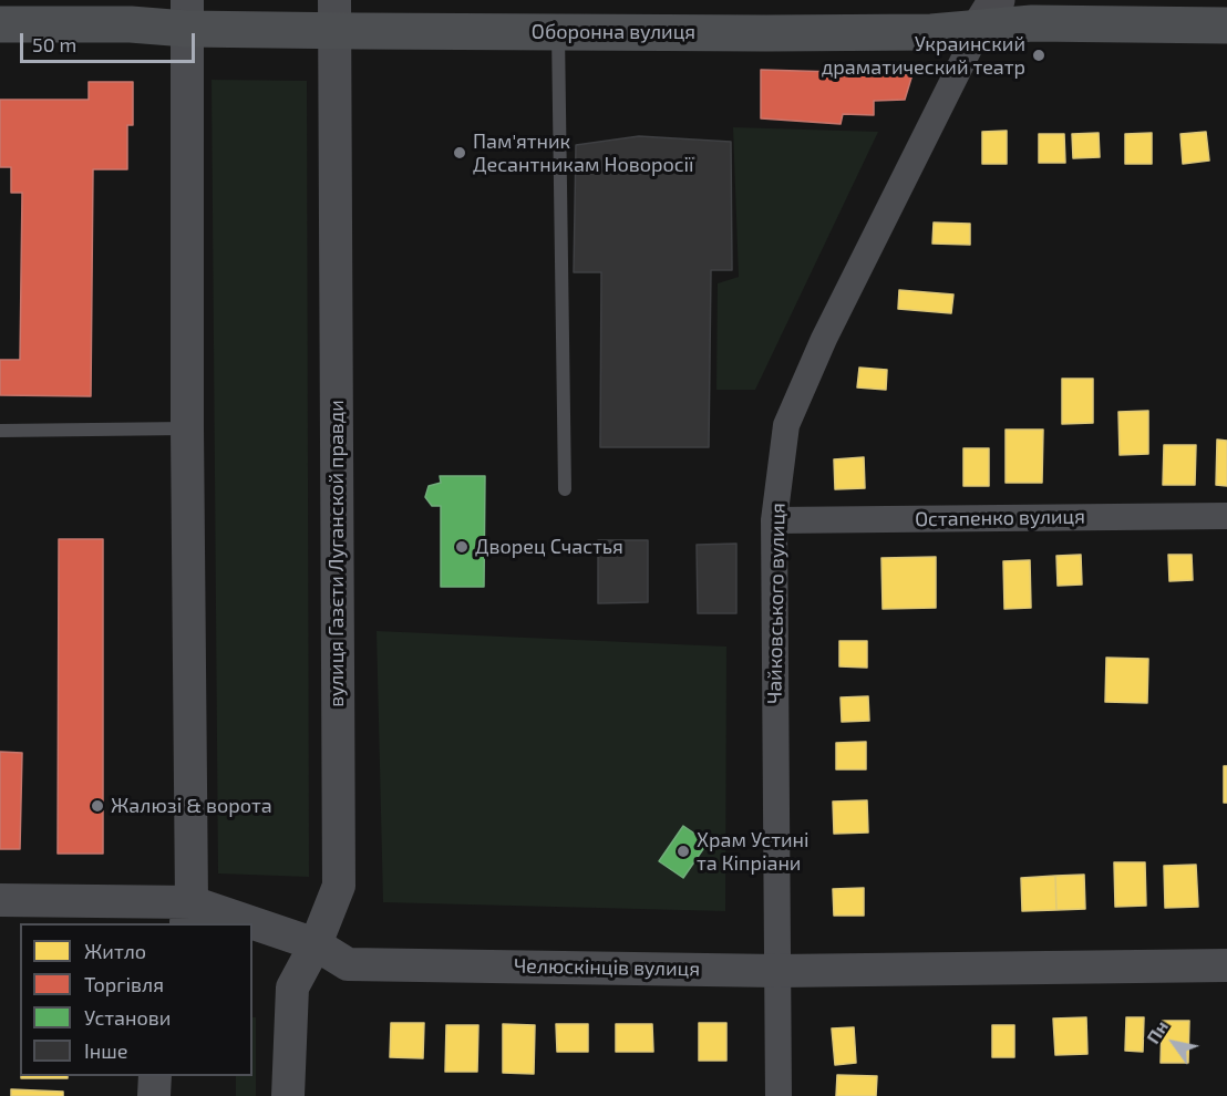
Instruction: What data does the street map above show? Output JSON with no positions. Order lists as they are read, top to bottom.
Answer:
{
  "streets": {
    "main road": ["Оборонна вулиця"],
    "street": [
      "Остапенко вулиця",
      "вулиця Газєти Луганской правди",
      "Чайковського вулиця",
      "Челюскінців вулиця"
    ]
  },
  "crossings": [
    ["Оборонна вулиця", "вулиця Газєти Луганской правди"],
    ["Оборонна вулиця", "Чайковського вулиця"],
    ["Остапенко вулиця", "Чайковського вулиця"],
    ["вулиця Газєти Луганской правди", "Челюскінців вулиця"],
    ["Чайковського вулиця", "Челюскінців вулиця"]
  ],
  "places": [
    "Украинский драматический театр",
    "Пам'ятник Десантникам Новоросії",
    "Дворец Счастья",
    "Жалюзі & ворота",
    "Храм Устині та Кіпріани"
  ],
  "legend": [
    "Житло",
    "Торгівля",
    "Установи",
    "Інше"
  ],
  "scale_bar": "50 m",
  "north": "top left"
}
